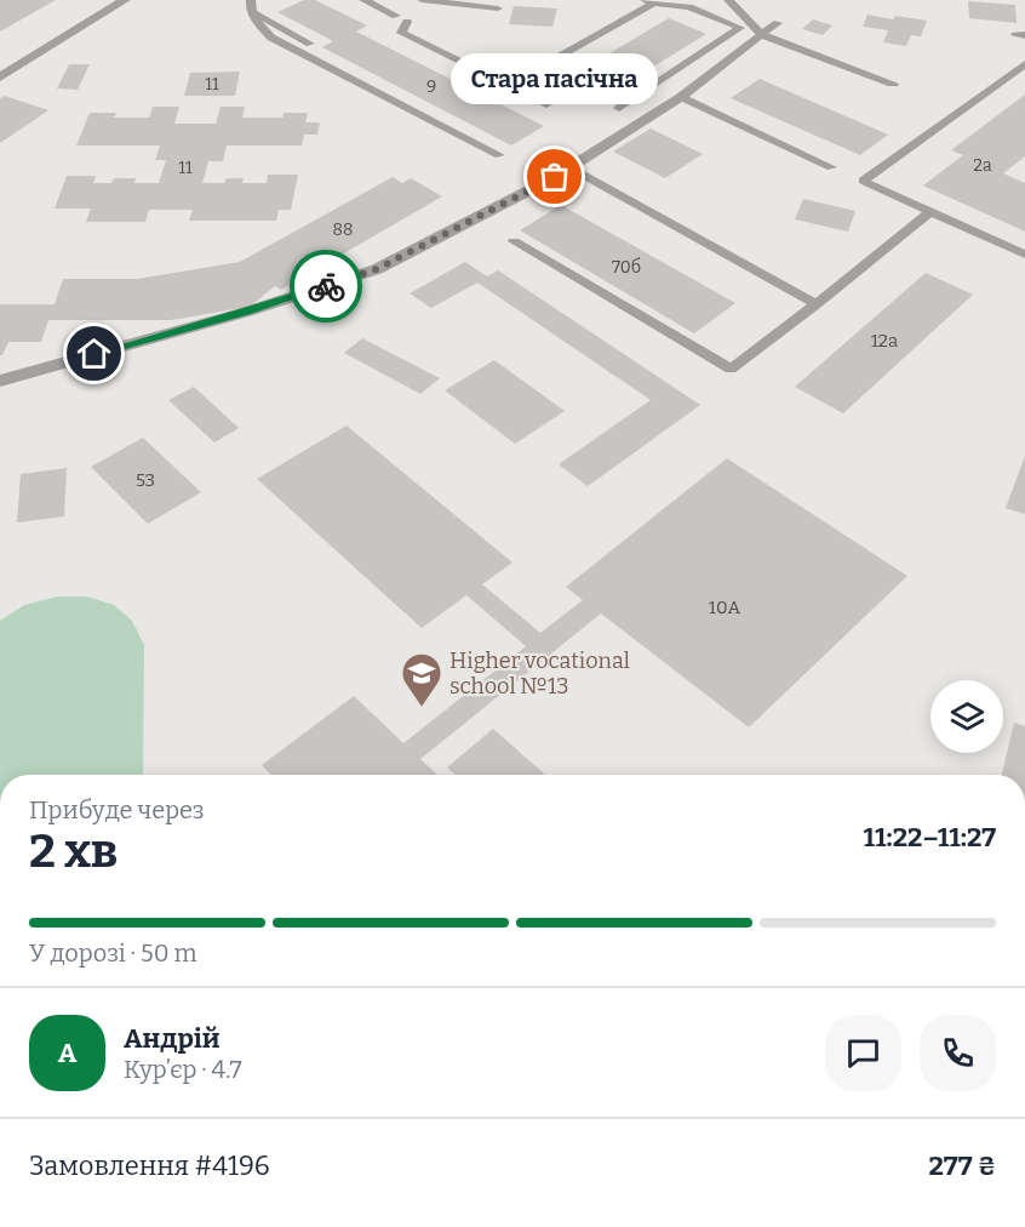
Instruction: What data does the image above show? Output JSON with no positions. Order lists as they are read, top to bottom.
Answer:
{
  "places": {
    "other": ["Стара пасічна"],
    "school or university": ["Higher vocational school №13"]
  },
  "house_numbers": [
    "11",
    "9",
    "2а",
    "11",
    "88",
    "70б",
    "12а",
    "53",
    "10А"
  ],
  "page": {
    "bubble": "Стара пасічна",
    "heading": ["2 хв", "Прибуде через", "11:22–11:27"],
    "panel": [
      "Андрій",
      "Кур’єр · 4.7",
      "Замовлення #4196",
      "277 ₴"
    ],
    "bar": "У дорозі · 50 m",
    "round": "А"
  }
}
